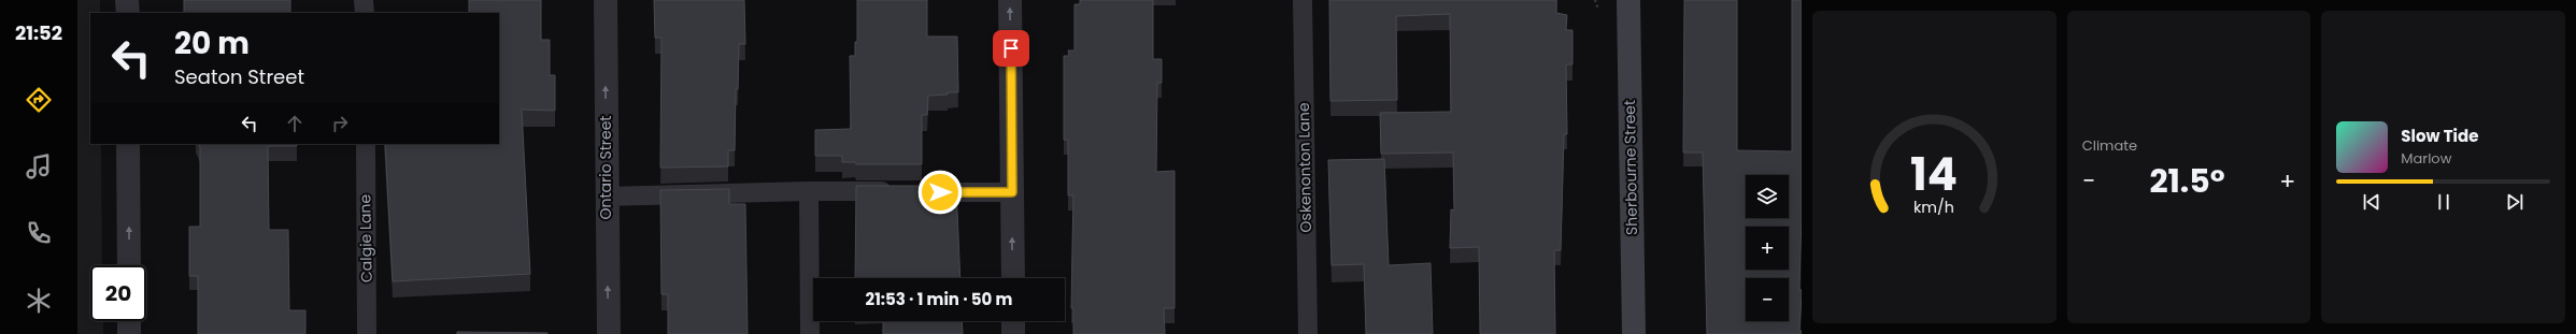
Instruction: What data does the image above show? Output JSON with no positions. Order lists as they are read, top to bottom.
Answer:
{
  "streets": {
    "street": ["Ontario Street", "Sherbourne Street"],
    "lane": ["Oskenonton Lane", "Calgie Lane"]
  },
  "one_way": ["Ontario Street"],
  "page": {
    "tabs": "21:52",
    "tile": "Climate",
    "turn": ["20 m", "Seaton Street"],
    "song": ["Slow Tide", "Marlow"],
    "heat": ["−", "21.5°", "+"],
    "map_buttons": ["+", "−"],
    "limit": "20",
    "trip": "21:53 · 1 min · 50 m",
    "gauge": ["14", "km/h"]
  }
}
